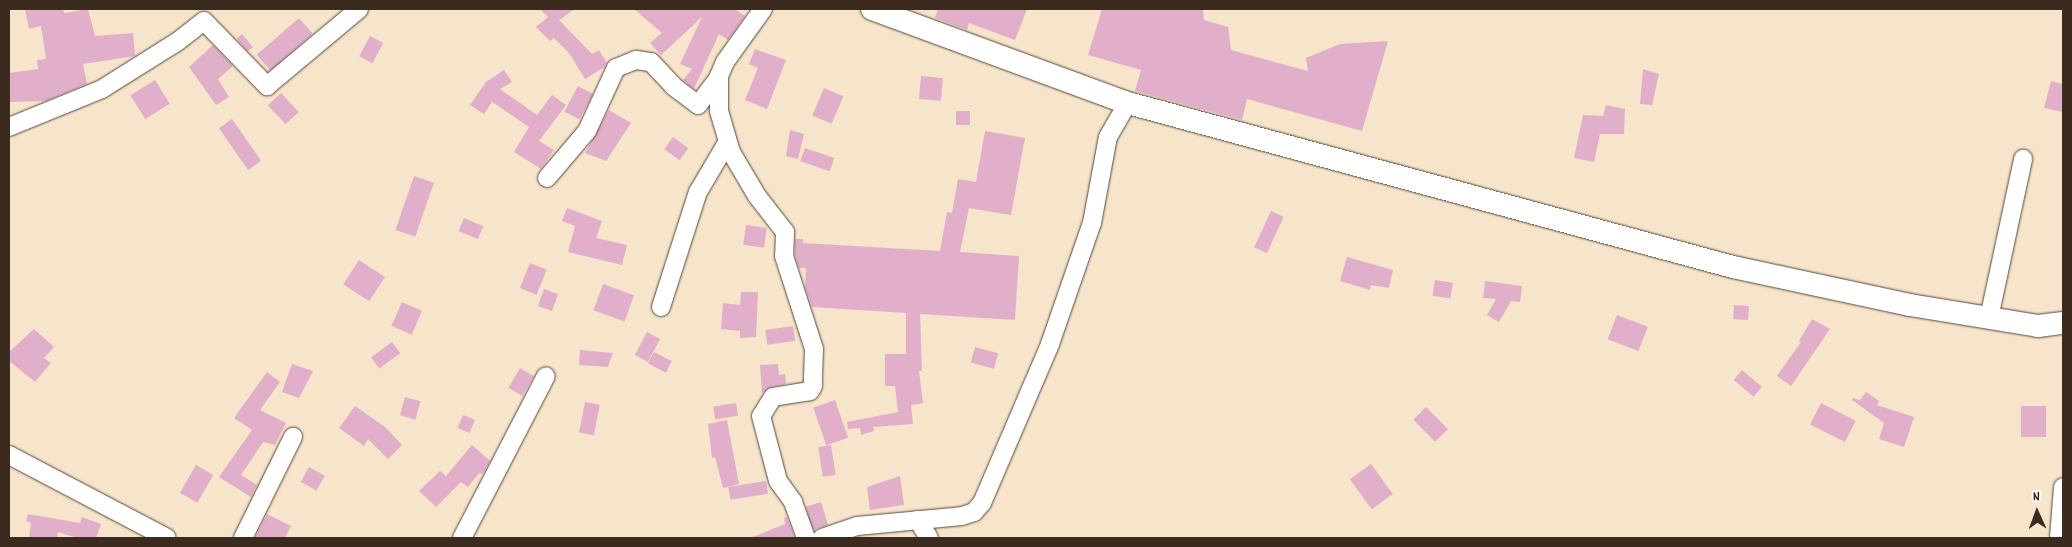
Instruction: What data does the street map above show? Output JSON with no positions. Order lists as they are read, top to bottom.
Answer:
{
  "north": "top"
}
